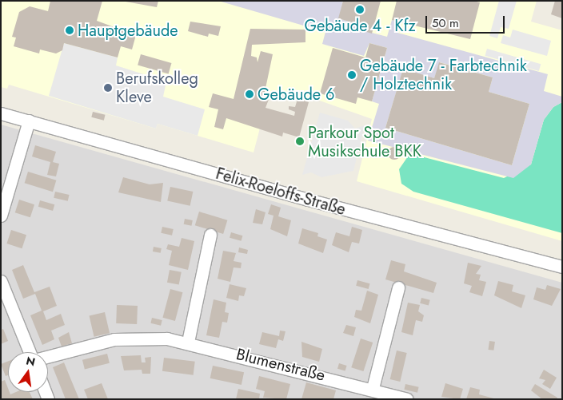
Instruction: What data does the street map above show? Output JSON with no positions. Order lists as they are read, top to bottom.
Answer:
{
  "streets": {
    "street": ["Felix-Roeloffs-Straße", "Blumenstraße"]
  },
  "places": [
    "Gebäude 4 - Kfz",
    "Hauptgebäude",
    "Gebäude 7 - Farbtechnik / Holztechnik",
    "Berufskolleg Kleve",
    "Gebäude 6",
    "Parkour Spot Musikschule BKK"
  ],
  "scale_bar": "50 m",
  "north": "top"
}
